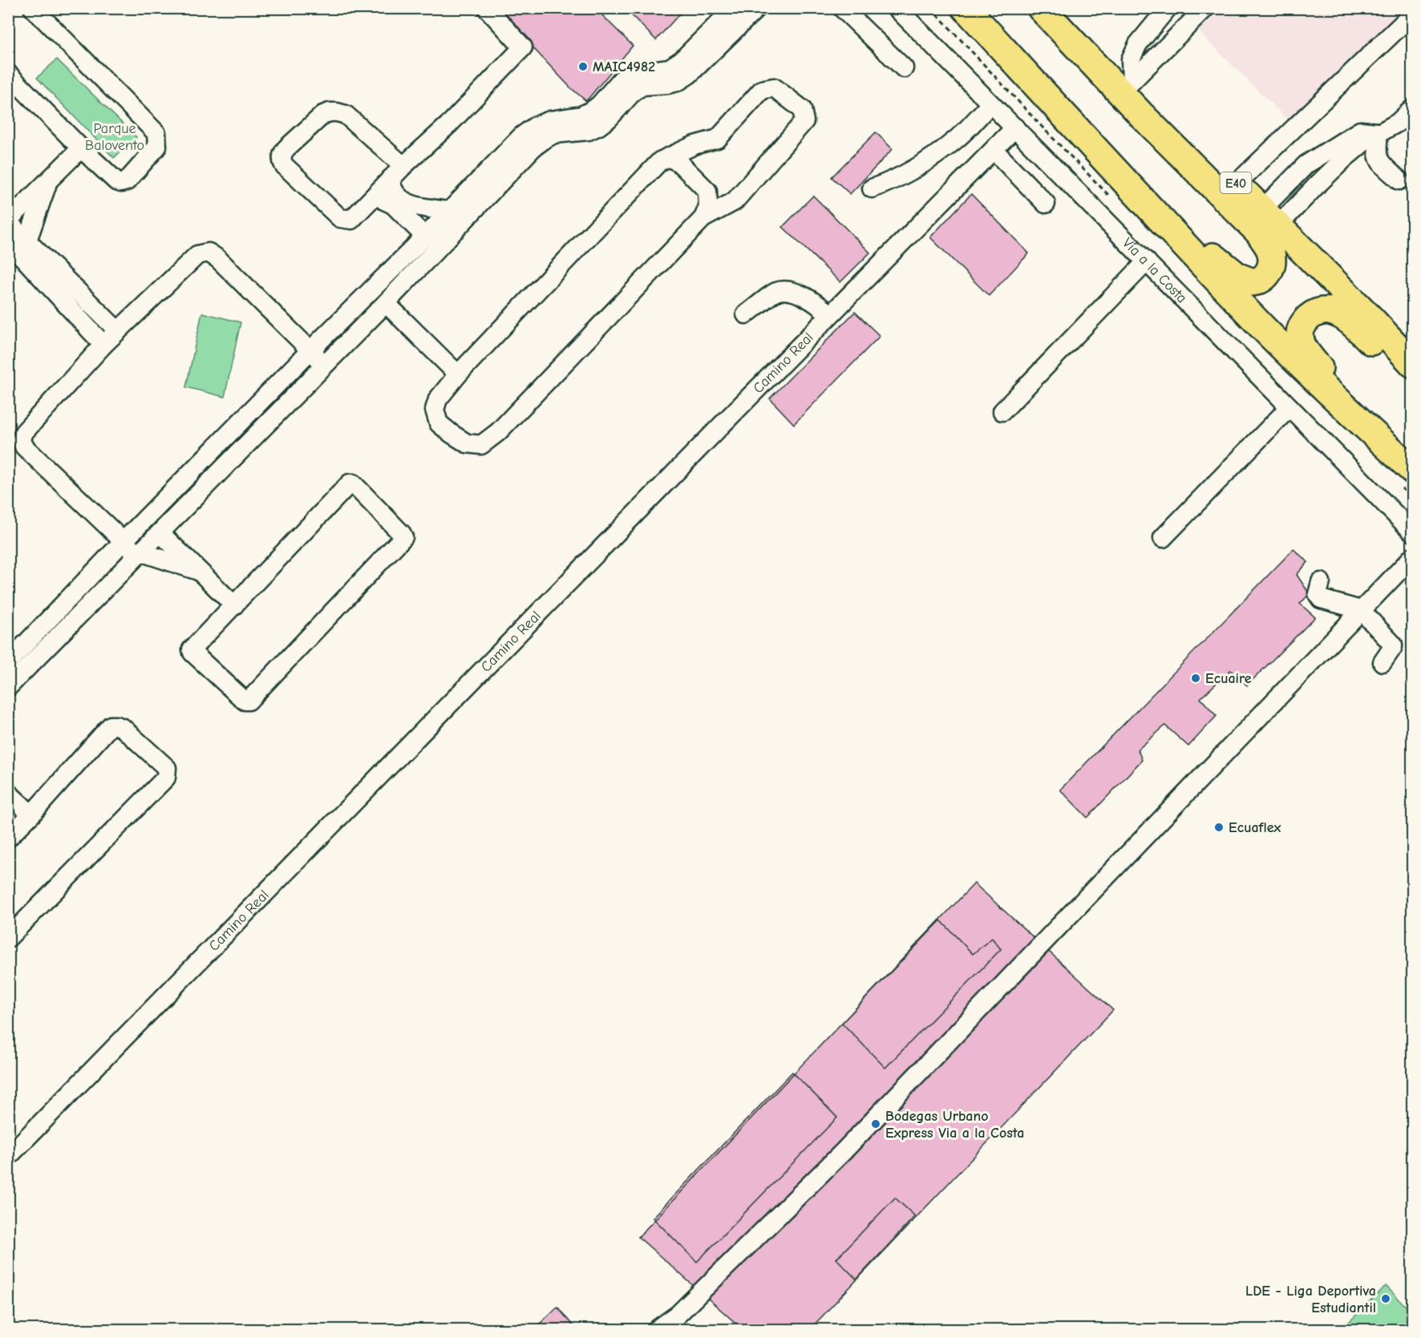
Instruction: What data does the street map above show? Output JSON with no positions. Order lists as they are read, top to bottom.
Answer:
{
  "streets": {
    "highway": ["E40"],
    "street": ["Vía a la Costa", "Camino Real"]
  },
  "crossings": [
    ["Vía a la Costa", "Camino Real"]
  ],
  "parks": ["Parque Balovento"],
  "places": [
    "MAIC4982",
    "Ecuaire",
    "Ecuaflex",
    "Bodegas Urbano Express Via a la Costa",
    "LDE - Liga Deportiva Estudiantil"
  ]
}
